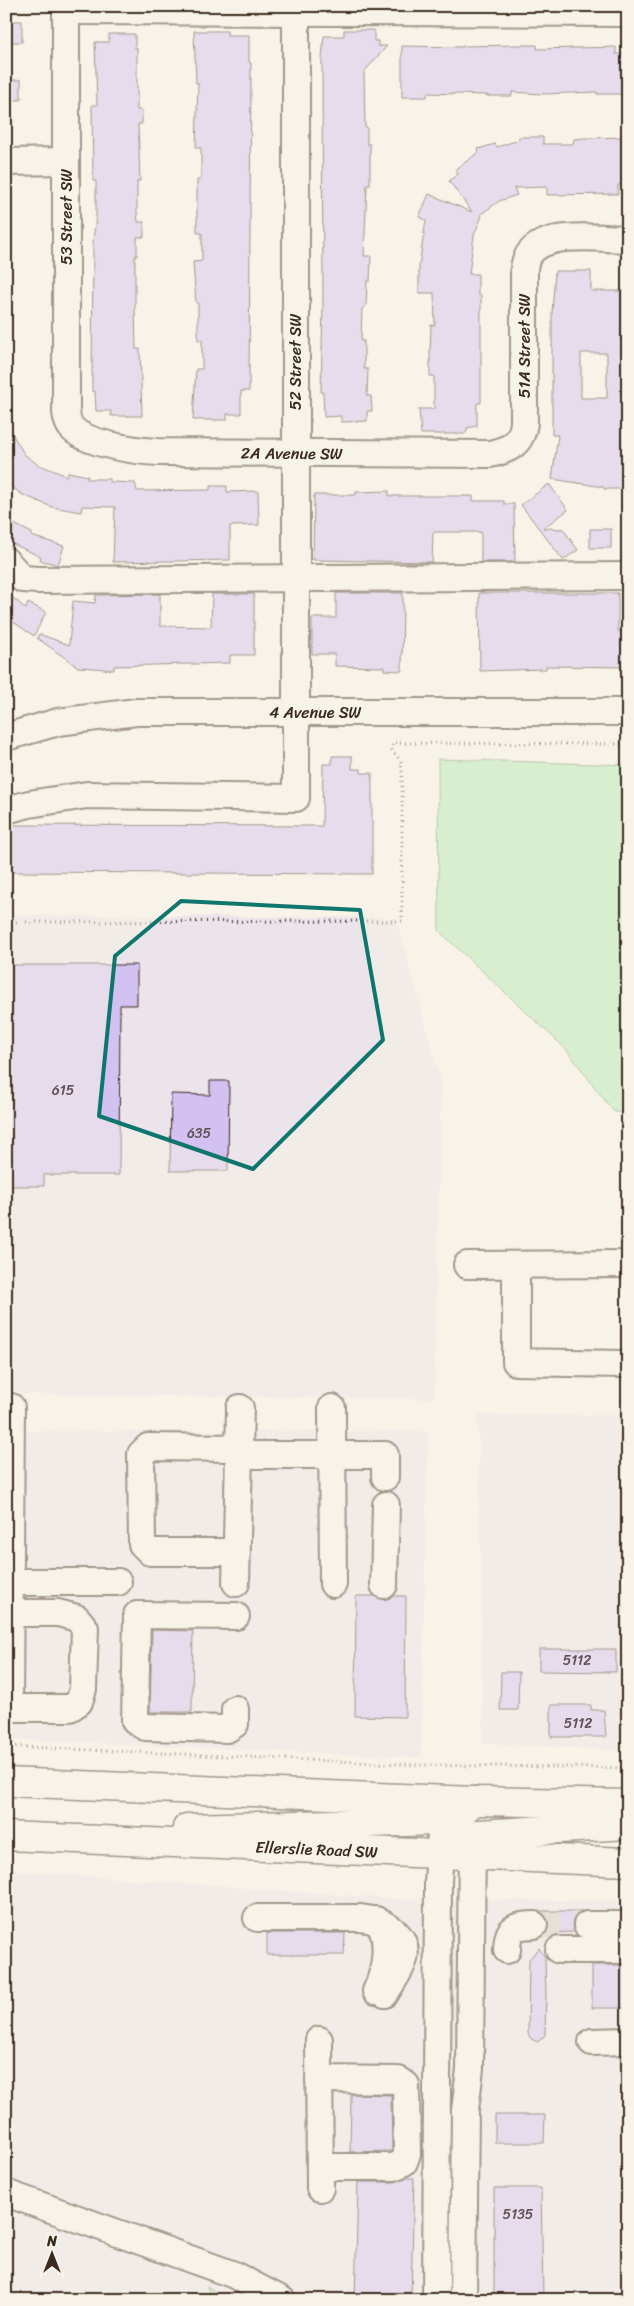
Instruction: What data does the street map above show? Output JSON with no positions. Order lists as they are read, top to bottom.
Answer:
{
  "streets": {
    "main road": ["Ellerslie Road SW"],
    "street": [
      "53 Street SW",
      "51A Street SW",
      "52 Street SW",
      "2A Avenue SW",
      "4 Avenue SW"
    ]
  },
  "crossings": [
    ["53 Street SW", "2A Avenue SW"],
    ["51A Street SW", "2A Avenue SW"],
    ["52 Street SW", "2A Avenue SW"],
    ["52 Street SW", "4 Avenue SW"]
  ],
  "house_numbers": [
    "615",
    "635",
    "5112",
    "5112",
    "5135"
  ],
  "north": "top"
}
